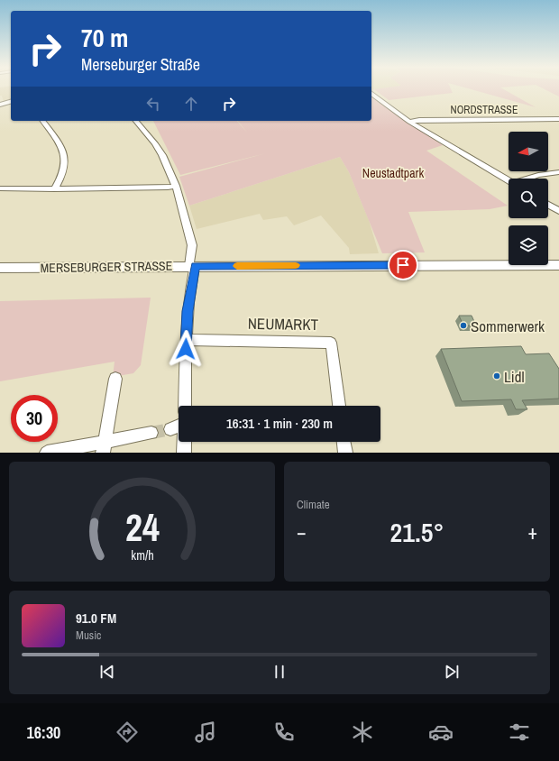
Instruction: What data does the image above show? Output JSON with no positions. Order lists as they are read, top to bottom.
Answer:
{
  "streets": {
    "main road": ["MERSEBURGER STRASSE"],
    "street": ["NORDSTRASSE", "NEUMARKT"]
  },
  "parks": ["Neustadtpark"],
  "places": ["Sommerwerk", "Lidl"],
  "north": "left",
  "page": {
    "turn": ["70 m", "Merseburger Straße"],
    "limit": "30",
    "trip": "16:31 · 1 min · 230 m",
    "tile": "Climate",
    "heat": ["−", "21.5°", "+"],
    "song": ["91.0 FM", "Music"],
    "tabs": "16:30",
    "gauge": ["24", "km/h"]
  }
}
